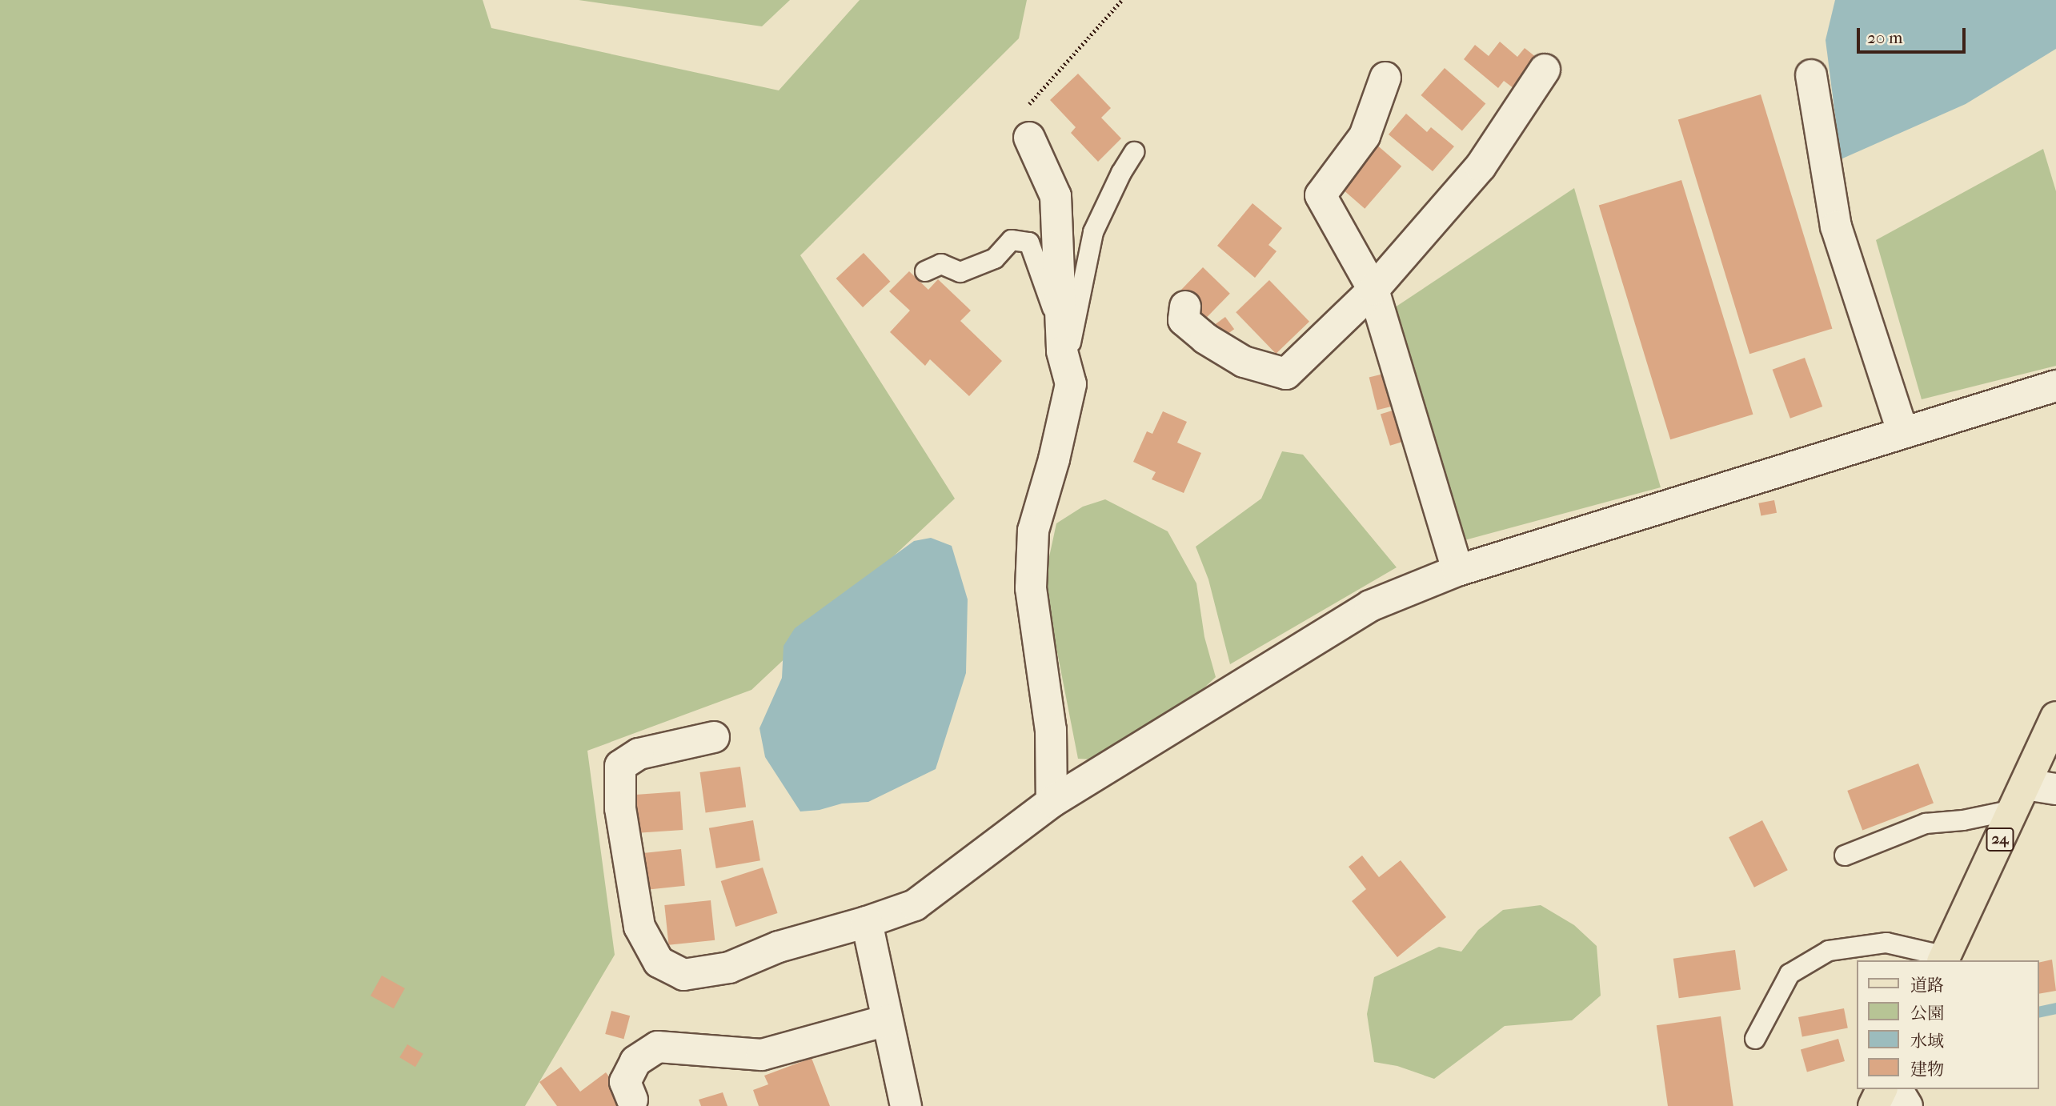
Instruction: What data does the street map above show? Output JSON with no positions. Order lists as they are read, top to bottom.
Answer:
{
  "streets": {
    "main road": ["24"]
  },
  "legend": [
    "道路",
    "公園",
    "水域",
    "建物"
  ],
  "scale_bar": "20 m"
}
